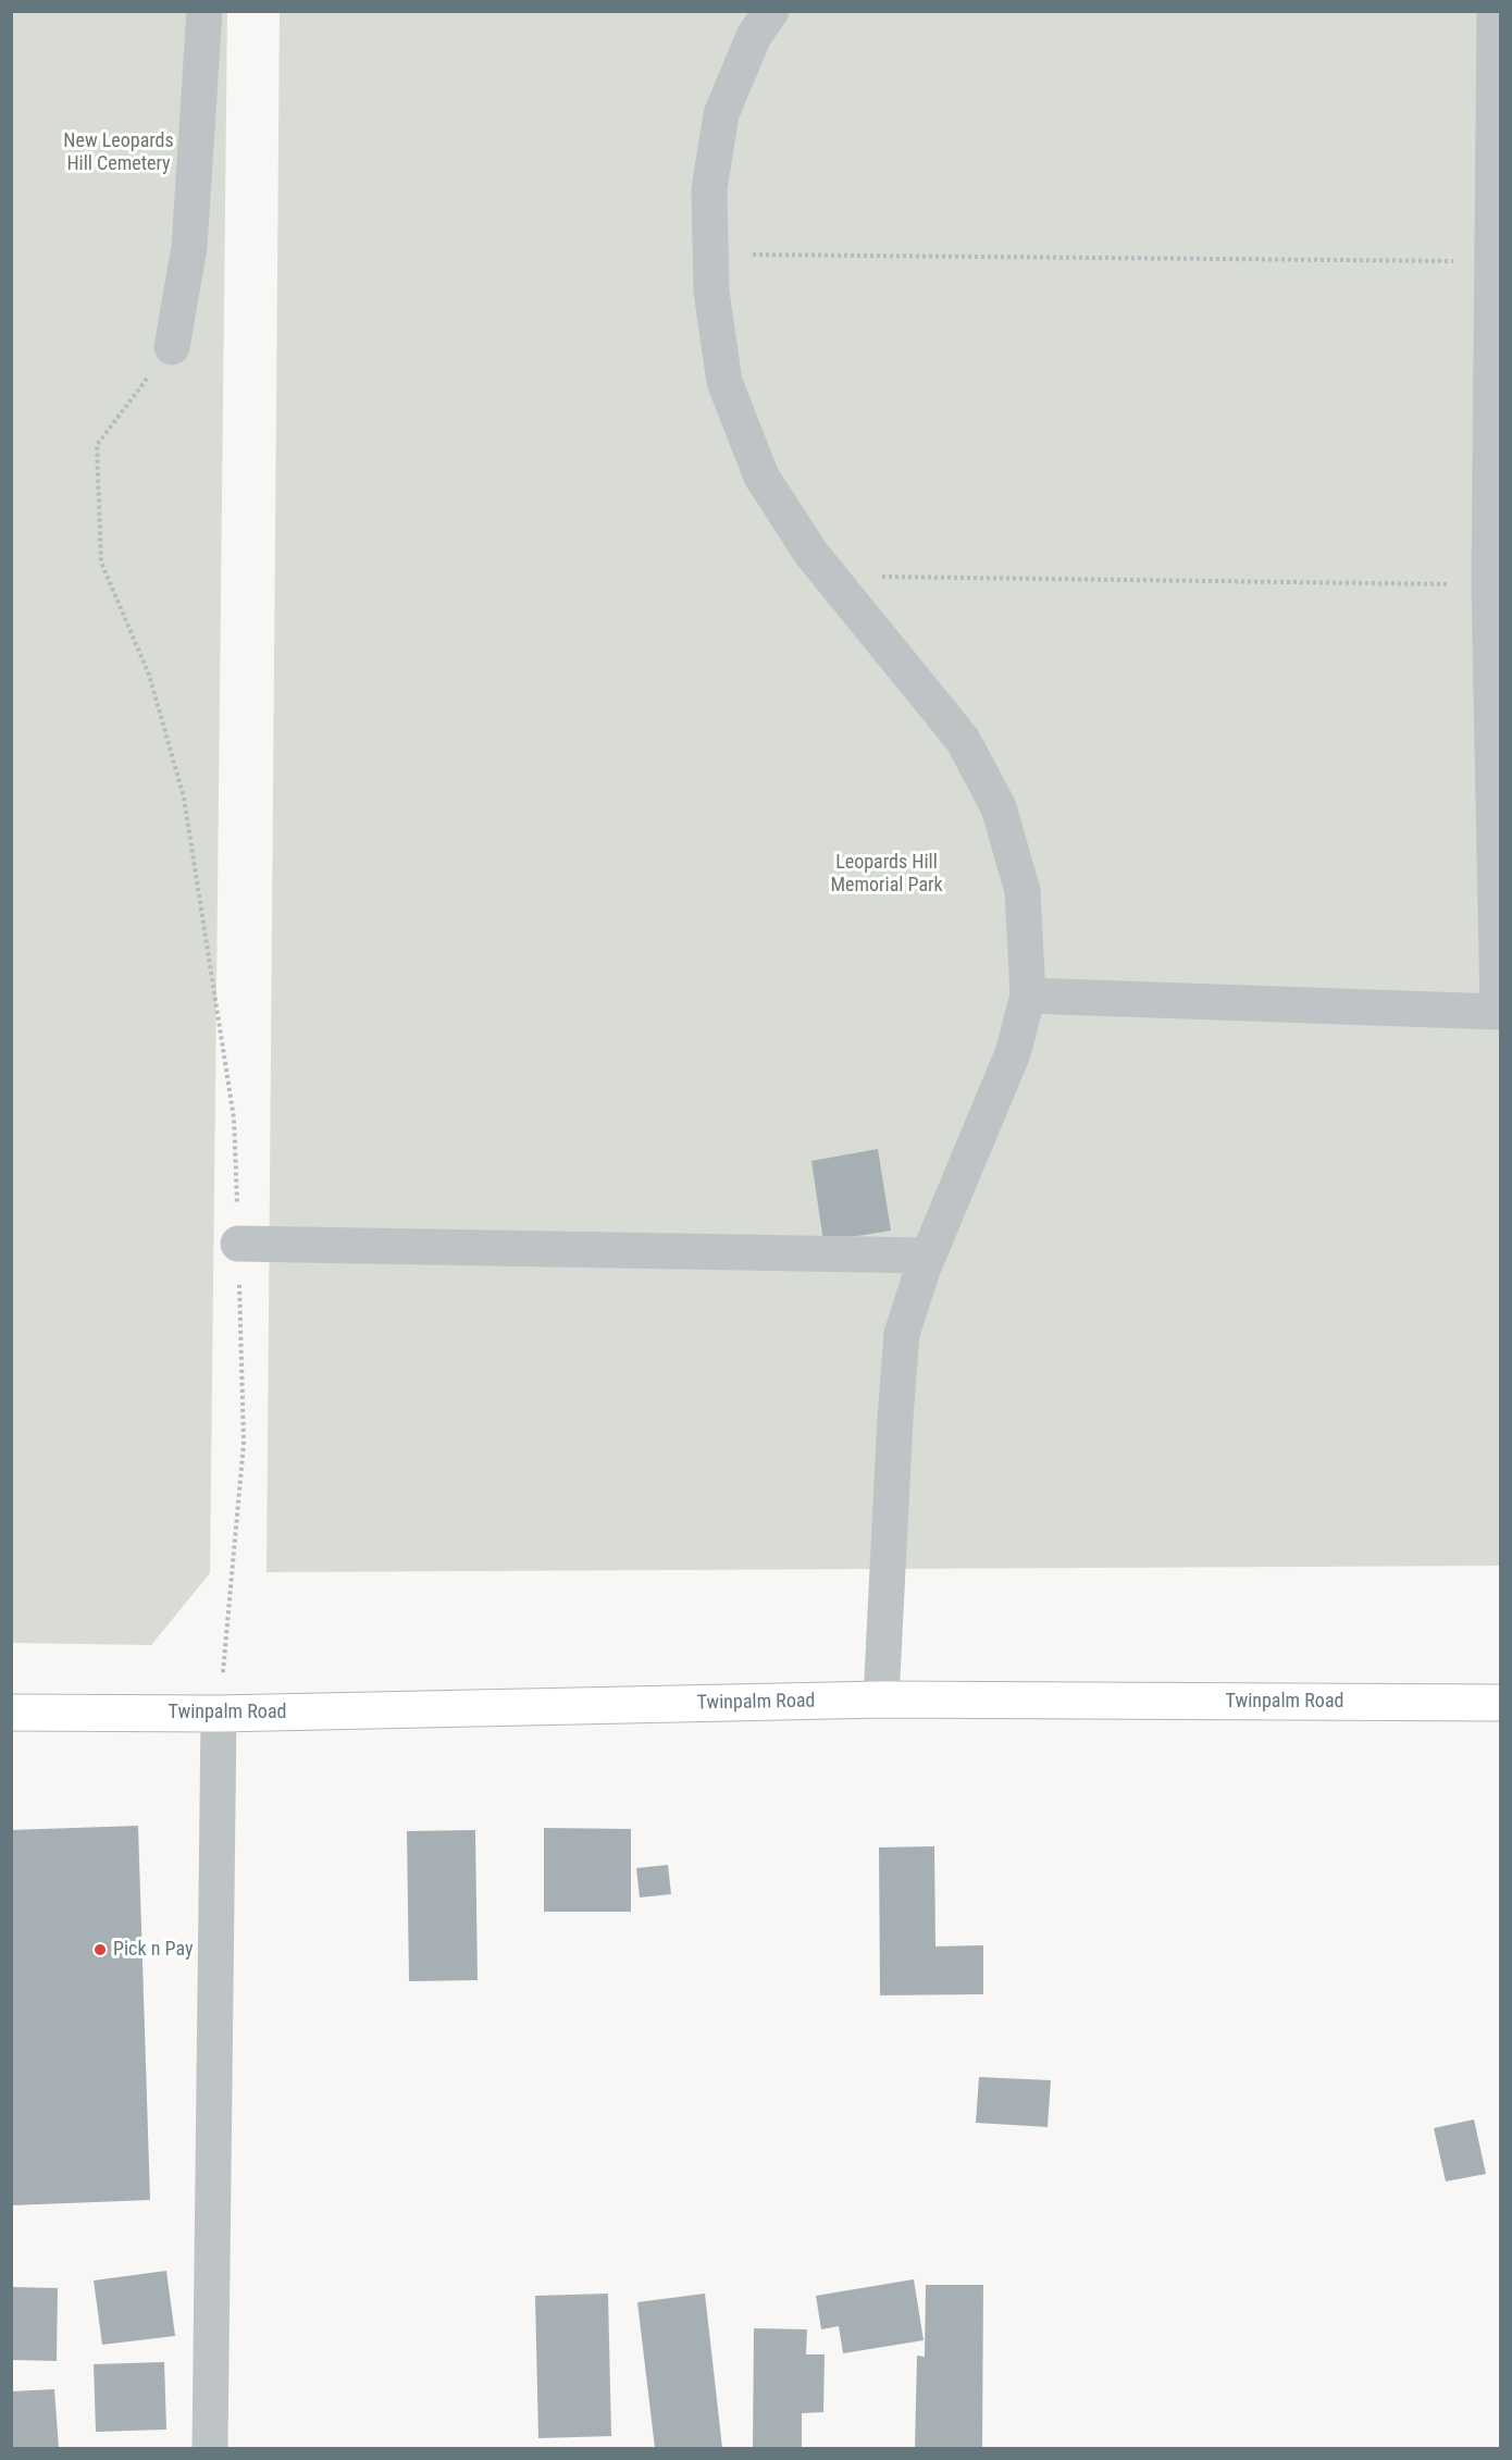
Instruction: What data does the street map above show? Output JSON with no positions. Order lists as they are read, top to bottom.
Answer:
{
  "streets": {
    "main road": ["Twinpalm Road"]
  },
  "parks": ["New Leopards Hill Cemetery", "Leopards Hill Memorial Park"],
  "places": ["Pick n Pay"]
}
